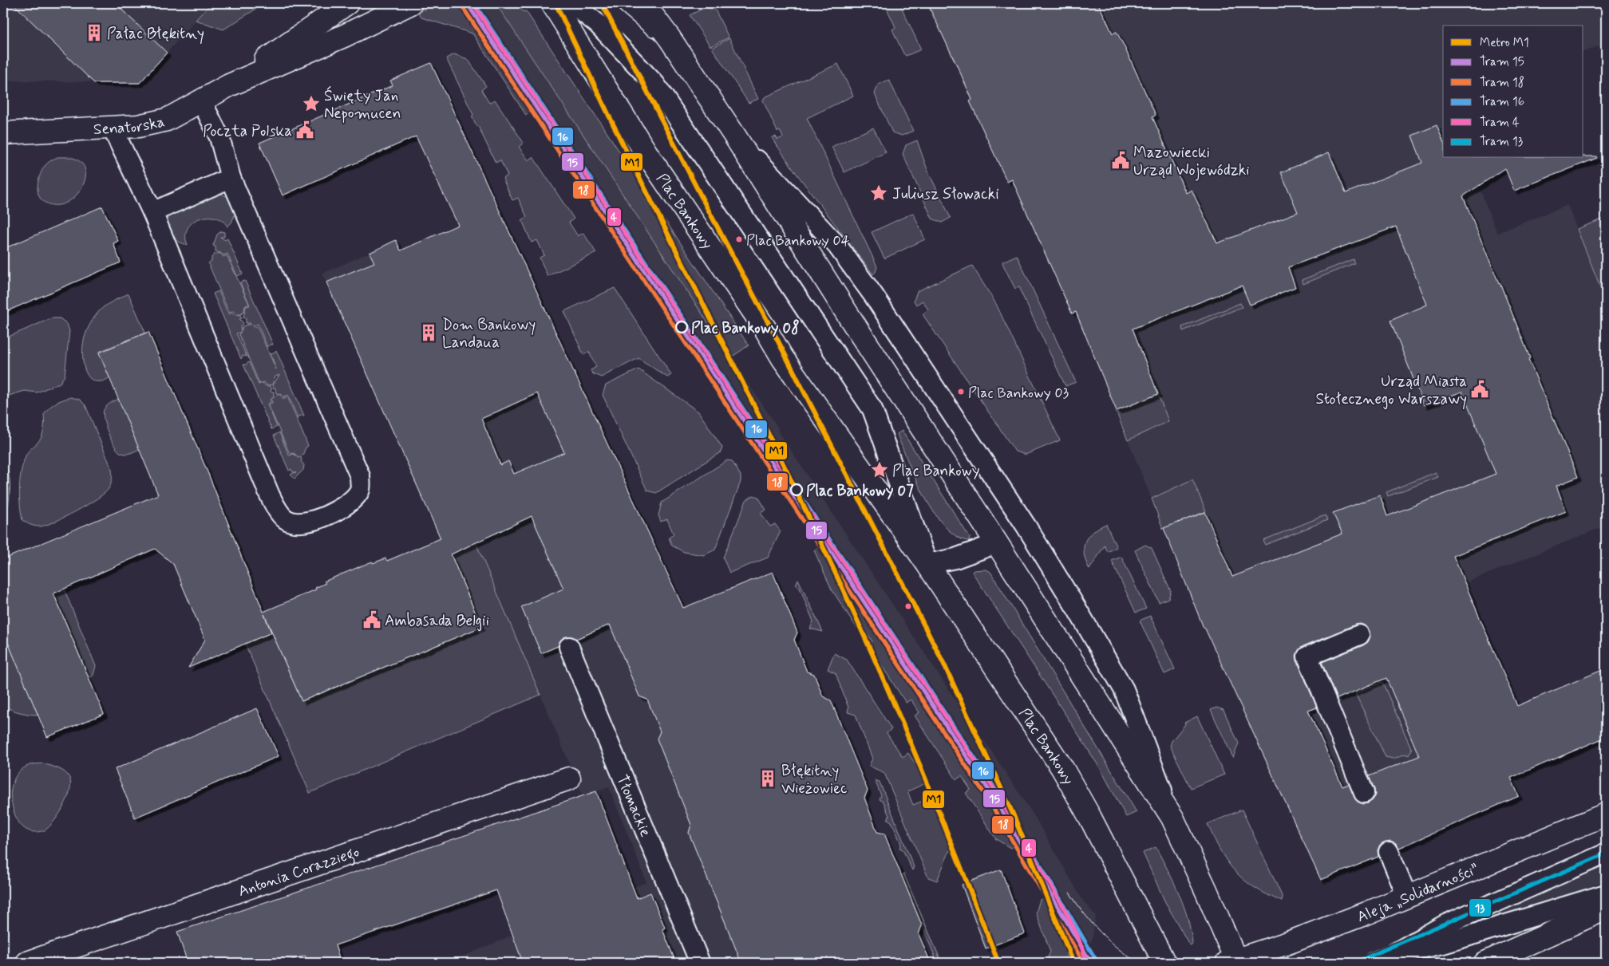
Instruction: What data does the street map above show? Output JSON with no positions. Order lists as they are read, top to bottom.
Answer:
{
  "streets": {
    "main road": [
      "Senatorska",
      "Plac Bankowy",
      "Antonia Corazziego",
      "Aleja „Solidarności”"
    ],
    "lane": ["Tłomackie"]
  },
  "places": {
    "building": ["Pałac Błękitny", "Dom Bankowy Landaua", "Błękitny Wieżowiec"],
    "place": ["Święty Jan Nepomucen", "Juliusz Słowacki", "Plac Bankowy"],
    "public building": [
      "Poczta Polska",
      "Mazowiecki Urząd Wojewódzki",
      "Urząd Miasta Stołecznego Warszawy",
      "Ambasada Belgii"
    ],
    "other": [
      "Plac Bankowy 04",
      "Plac Bankowy 08",
      "Plac Bankowy 03",
      "Plac Bankowy 07"
    ]
  },
  "lines": [
    "metro line M1",
    "tram line 15",
    "tram line 16",
    "tram line 18",
    "tram line 4",
    "tram line 13"
  ],
  "legend": [
    "Metro M1",
    "Tram 15",
    "Tram 18",
    "Tram 16",
    "Tram 4",
    "Tram 13"
  ]
}
